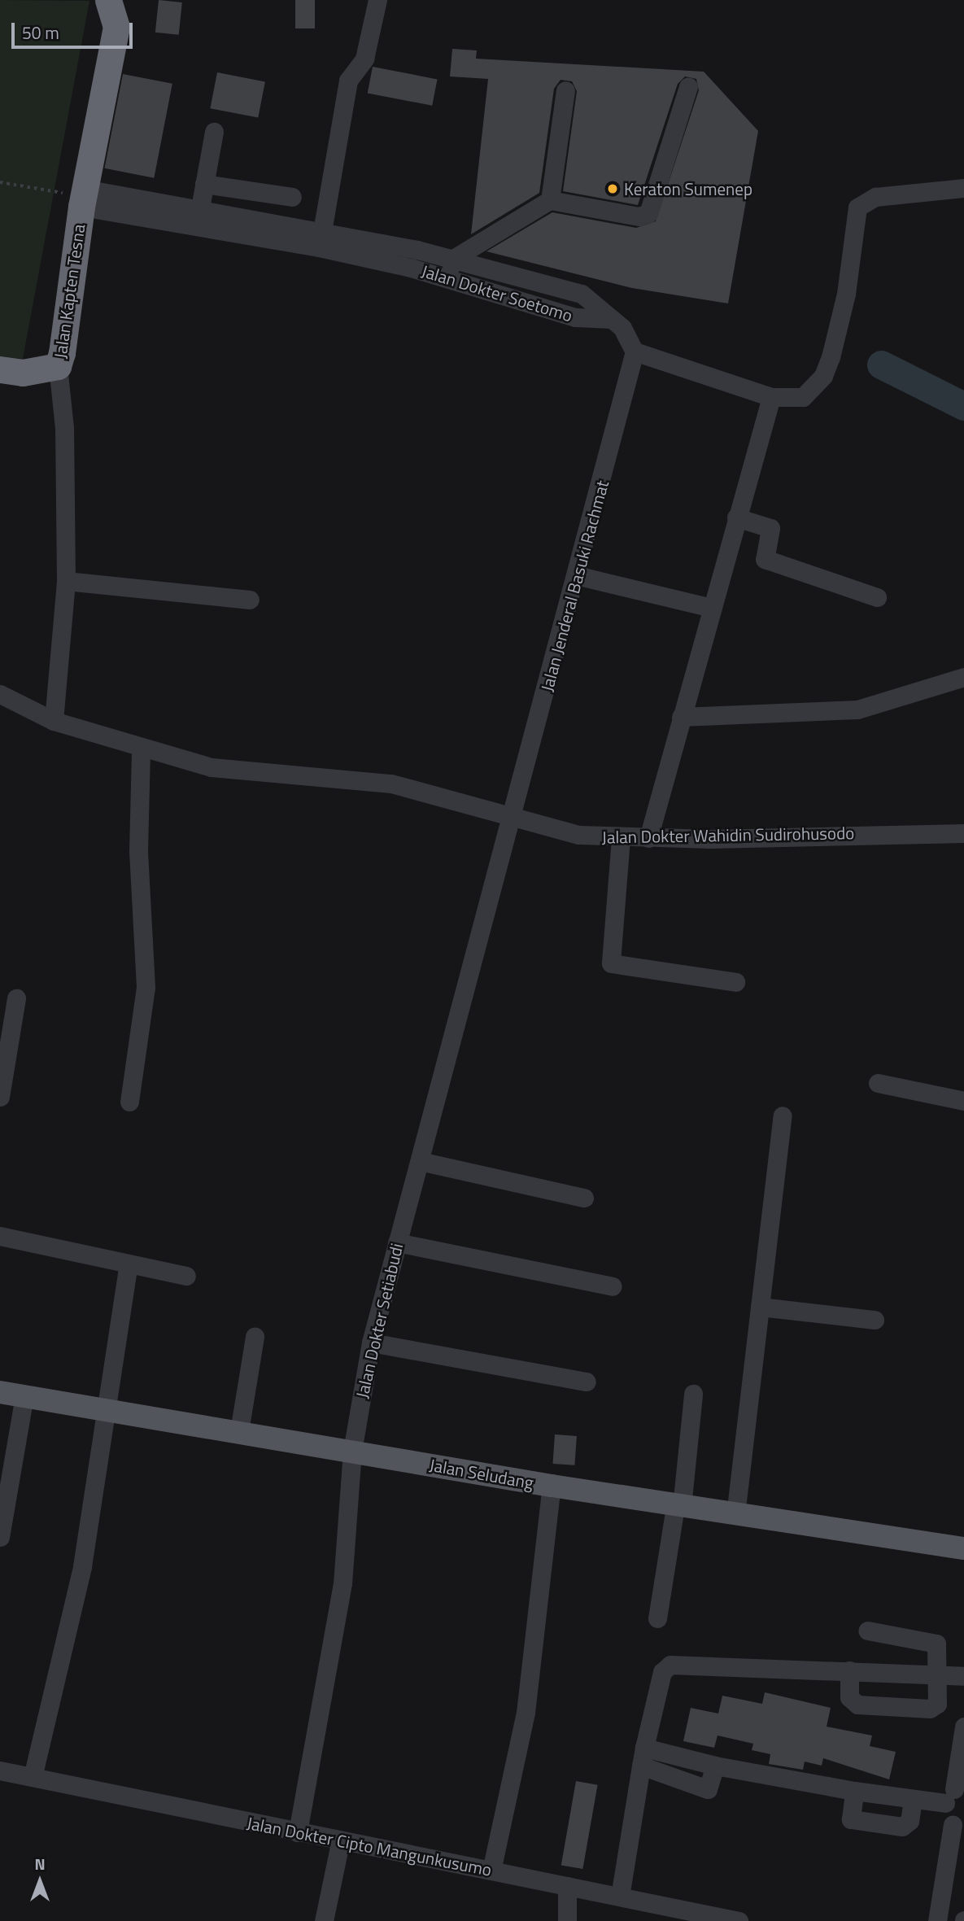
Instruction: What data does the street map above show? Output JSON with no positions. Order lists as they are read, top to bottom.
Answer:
{
  "streets": {
    "highway": ["Jalan Kapten Tesna"],
    "main road": ["Jalan Seludang"],
    "street": [
      "Jalan Dokter Soetomo",
      "Jalan Jenderal Basuki Rachmat",
      "Jalan Dokter Wahidin Sudirohusodo",
      "Jalan Dokter Setiabudi",
      "Jalan Dokter Cipto Mangunkusumo"
    ]
  },
  "crossings": [
    ["Jalan Kapten Tesna", "Jalan Dokter Soetomo"],
    ["Jalan Kapten Tesna", "Jalan Dokter Wahidin Sudirohusodo"],
    ["Jalan Jenderal Basuki Rachmat", "Jalan Dokter Wahidin Sudirohusodo"],
    ["Jalan Jenderal Basuki Rachmat", "Jalan Dokter Setiabudi"],
    ["Jalan Dokter Wahidin Sudirohusodo", "Jalan Dokter Setiabudi"],
    ["Jalan Dokter Setiabudi", "Jalan Seludang"],
    ["Jalan Dokter Setiabudi", "Jalan Dokter Cipto Mangunkusumo"]
  ],
  "places": ["Keraton Sumenep"],
  "scale_bar": "50 m",
  "north": "top"
}
